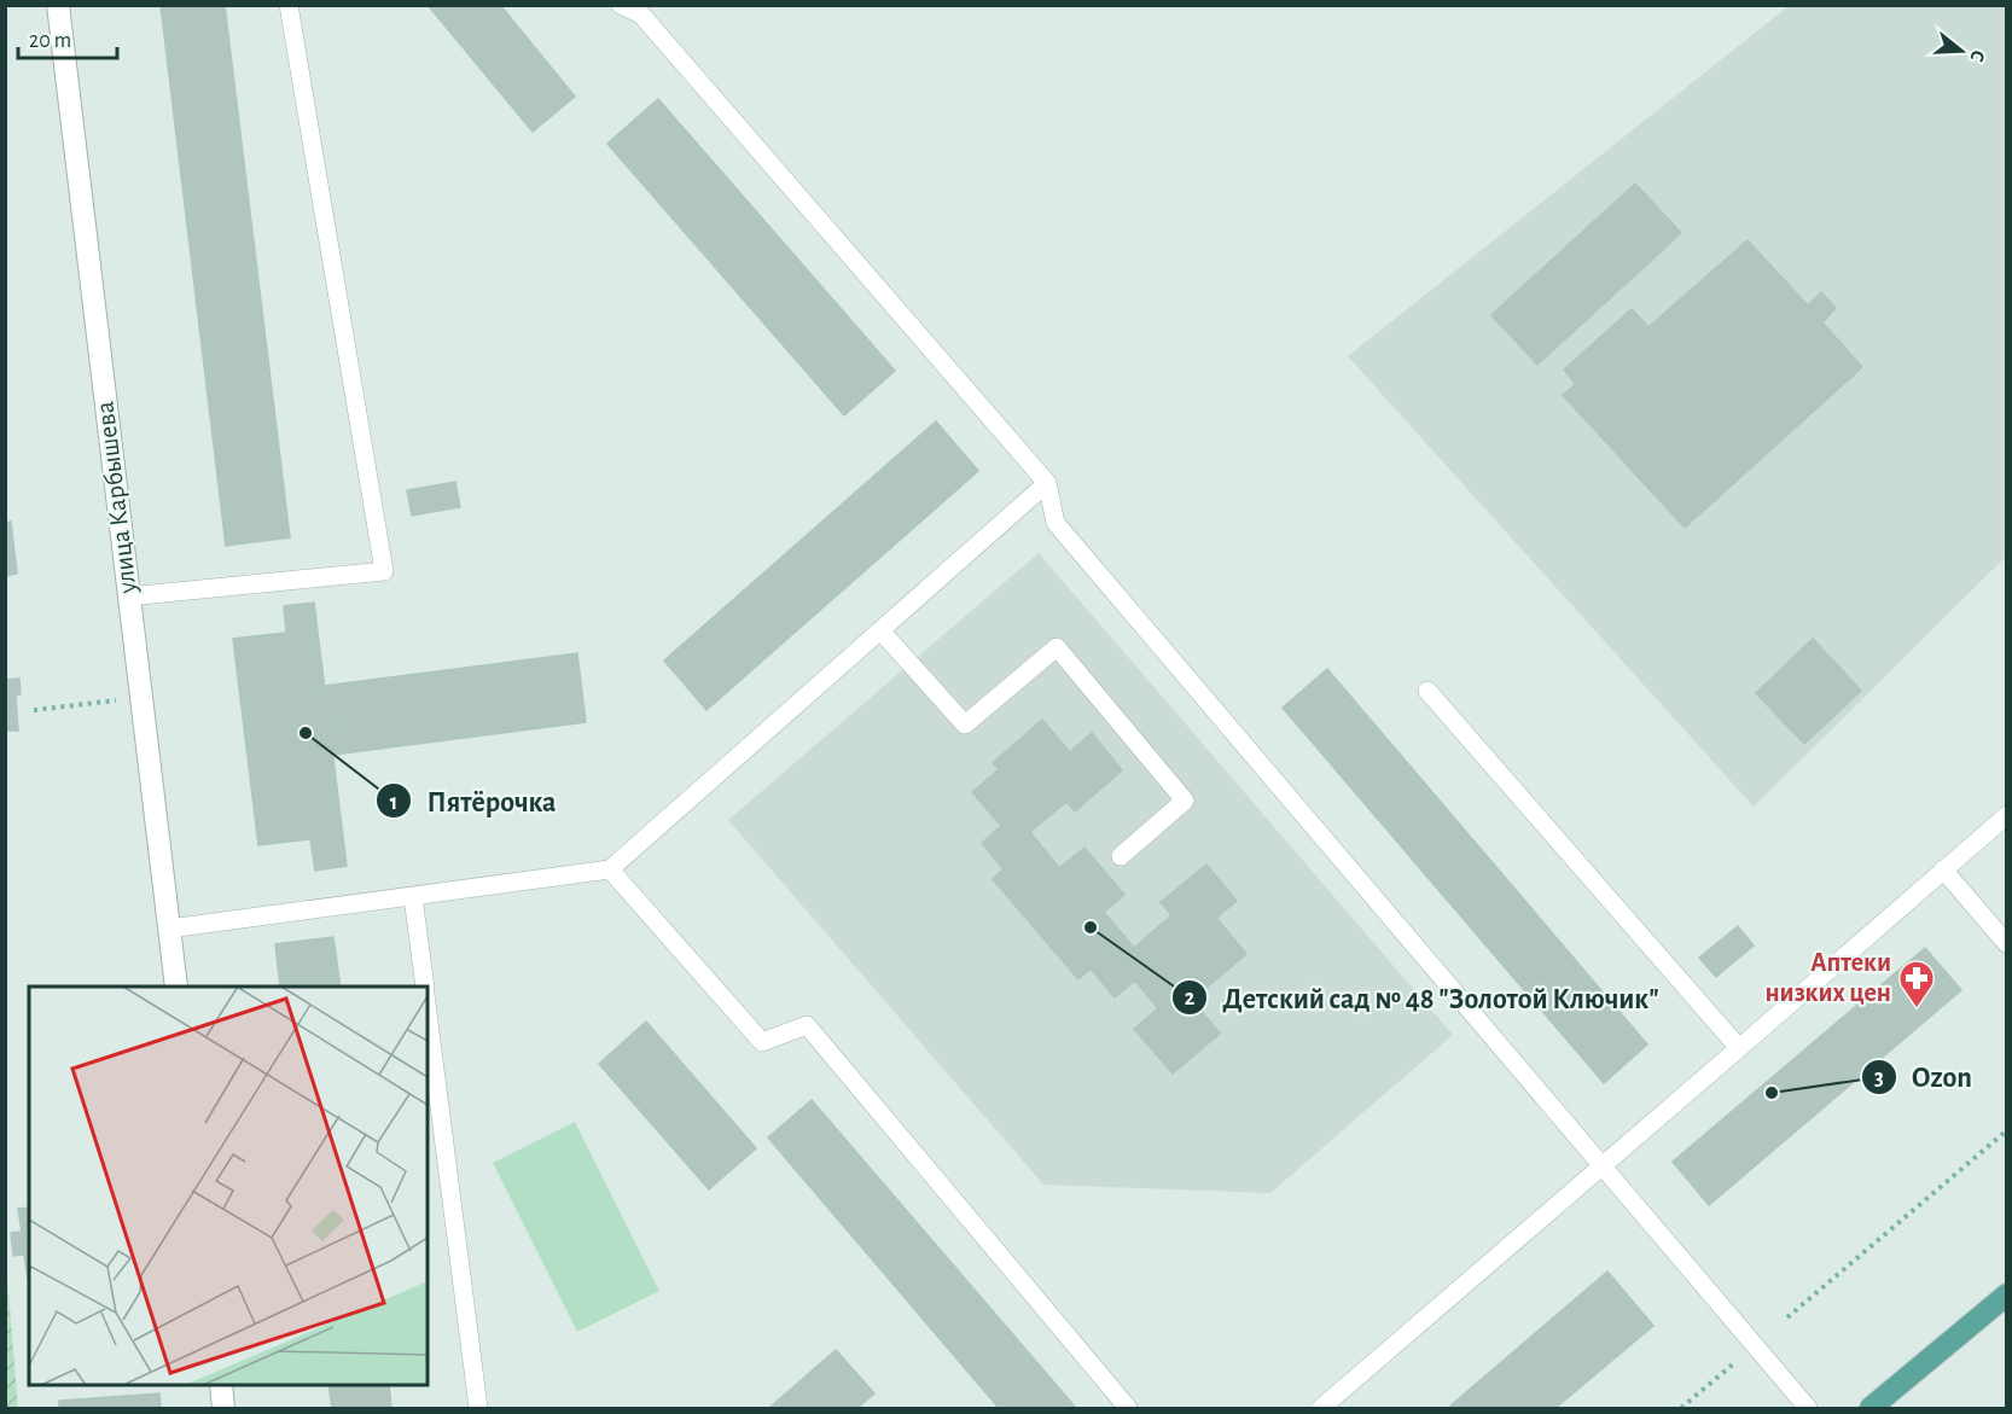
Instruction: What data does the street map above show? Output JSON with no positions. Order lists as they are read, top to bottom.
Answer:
{
  "streets": {
    "street": ["улица Карбышева"]
  },
  "places": {
    "other": ["Пятёрочка", "Детский сад № 48 \"Золотой Ключик\"", "Ozon"],
    "pharmacy": ["Аптеки низких цен"]
  },
  "scale_bar": "20 m",
  "north": "right"
}
